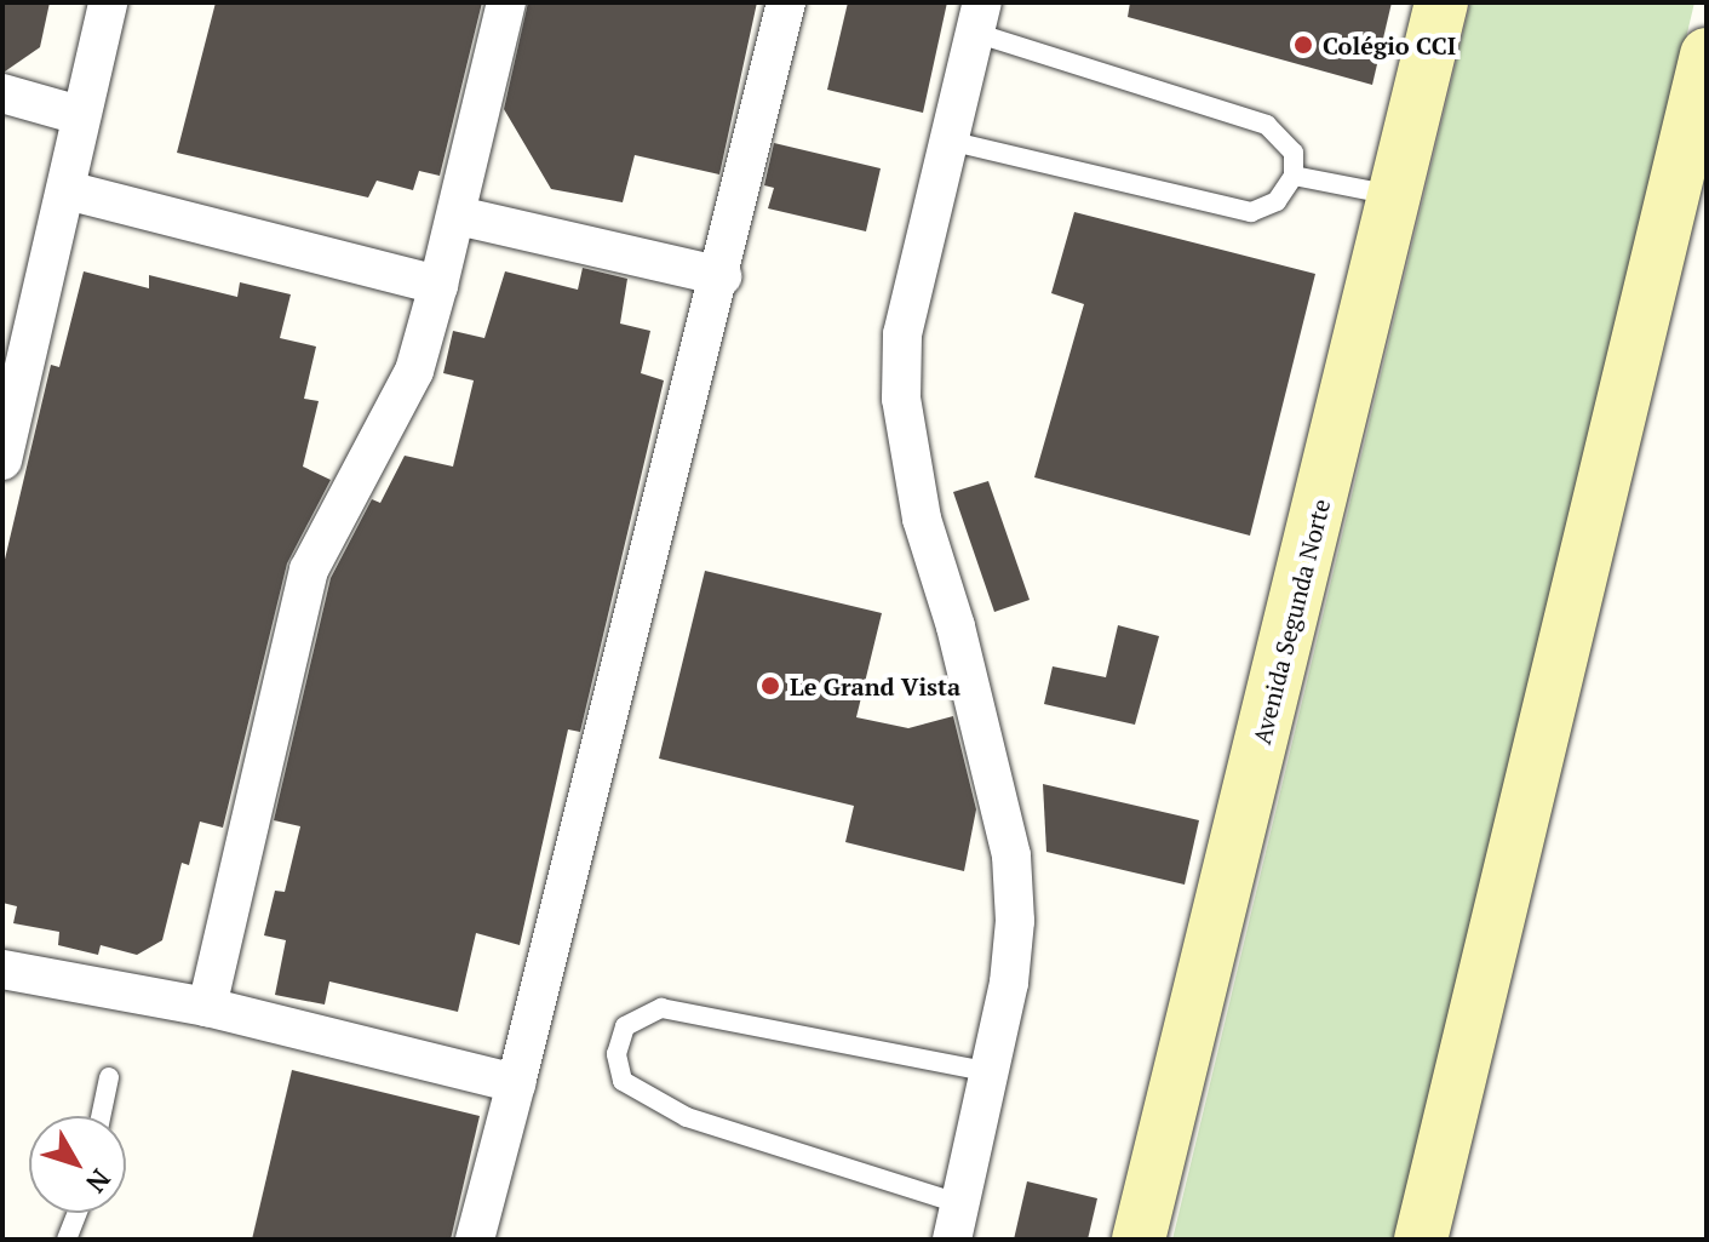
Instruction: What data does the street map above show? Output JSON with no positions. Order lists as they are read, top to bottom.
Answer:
{
  "streets": {
    "main road": ["Avenida Segunda Norte"]
  },
  "places": ["Colégio CCI", "Le Grand Vista"],
  "north": "bottom right"
}
